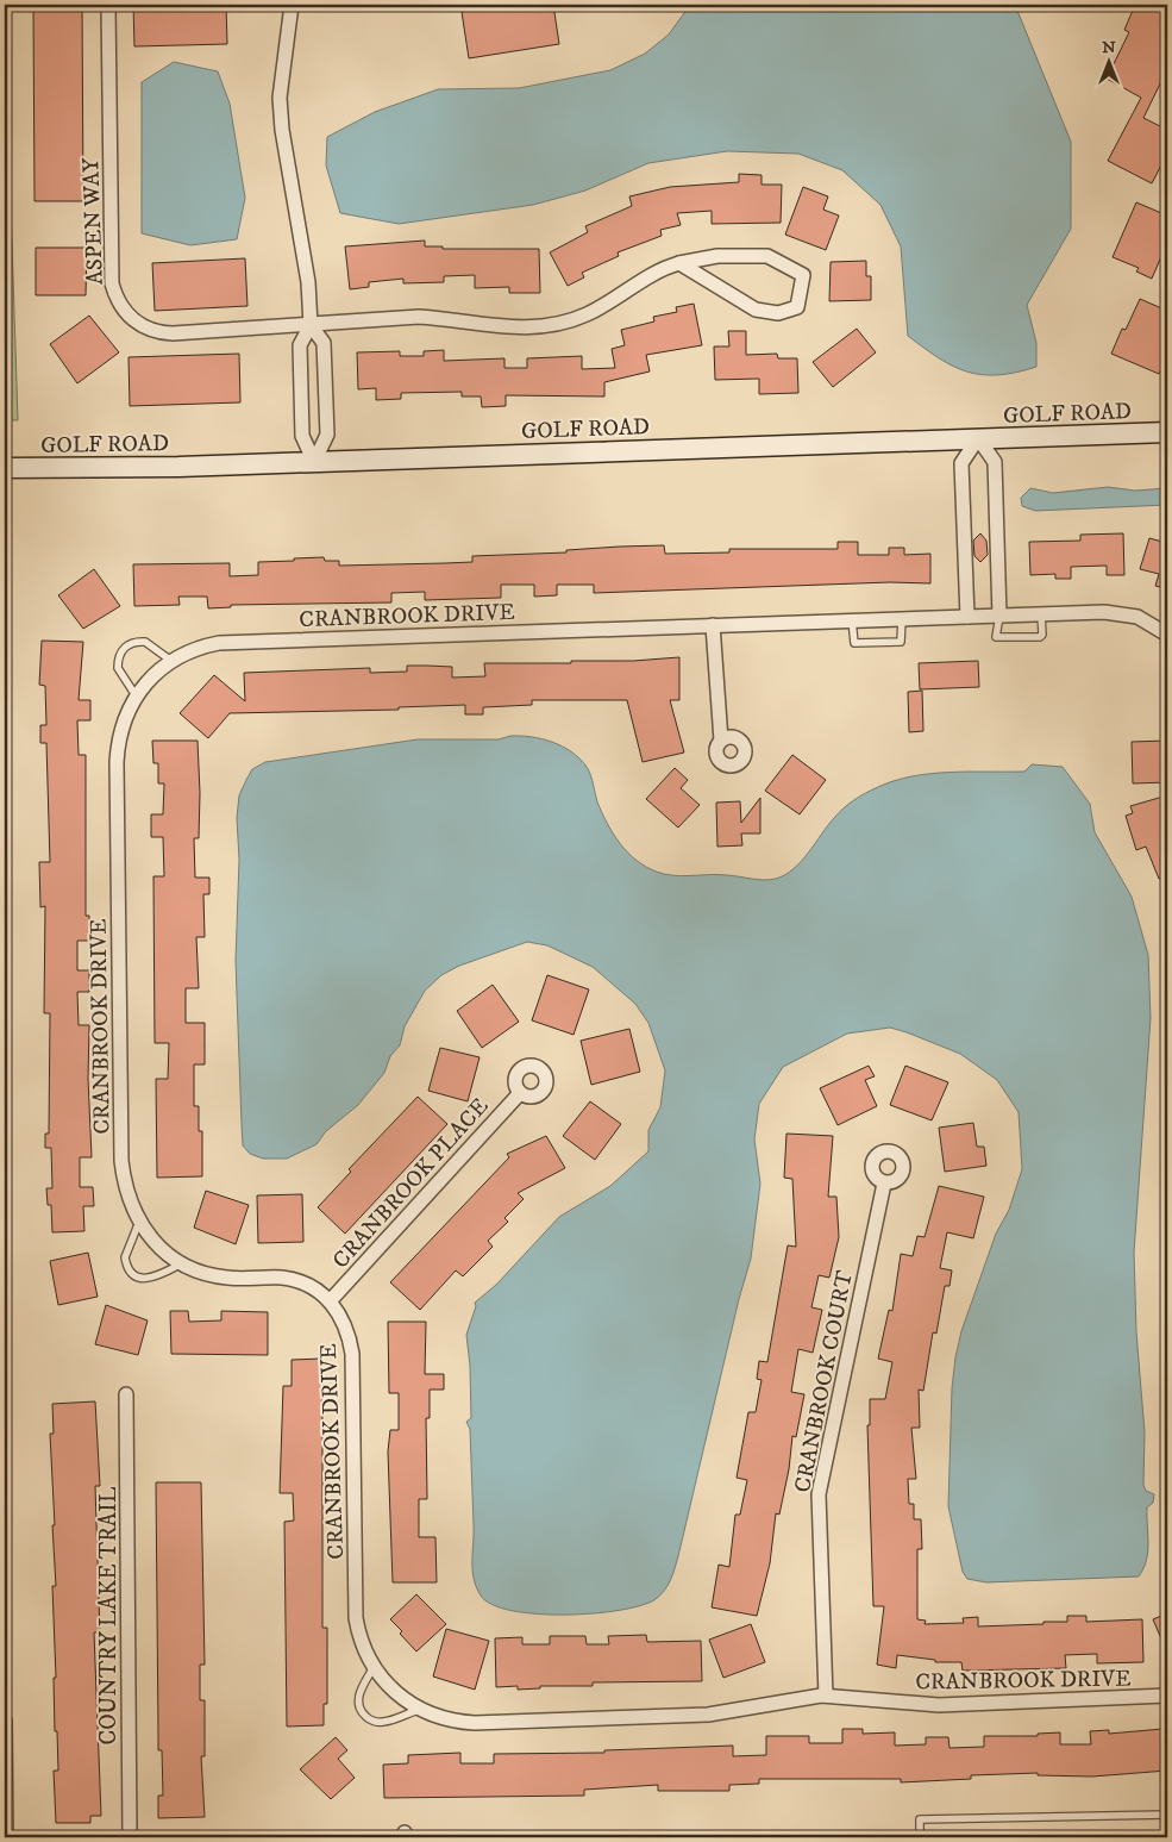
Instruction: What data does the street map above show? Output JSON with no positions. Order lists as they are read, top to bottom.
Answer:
{
  "streets": {
    "street": [
      "ASPEN WAY",
      "GOLF ROAD",
      "CRANBROOK DRIVE",
      "CRANBROOK PLACE",
      "CRANBROOK COURT",
      "COUNTRY LAKE TRAIL"
    ]
  },
  "crossings": [
    ["CRANBROOK DRIVE", "CRANBROOK PLACE"],
    ["CRANBROOK DRIVE", "CRANBROOK COURT"]
  ],
  "north": "top"
}
